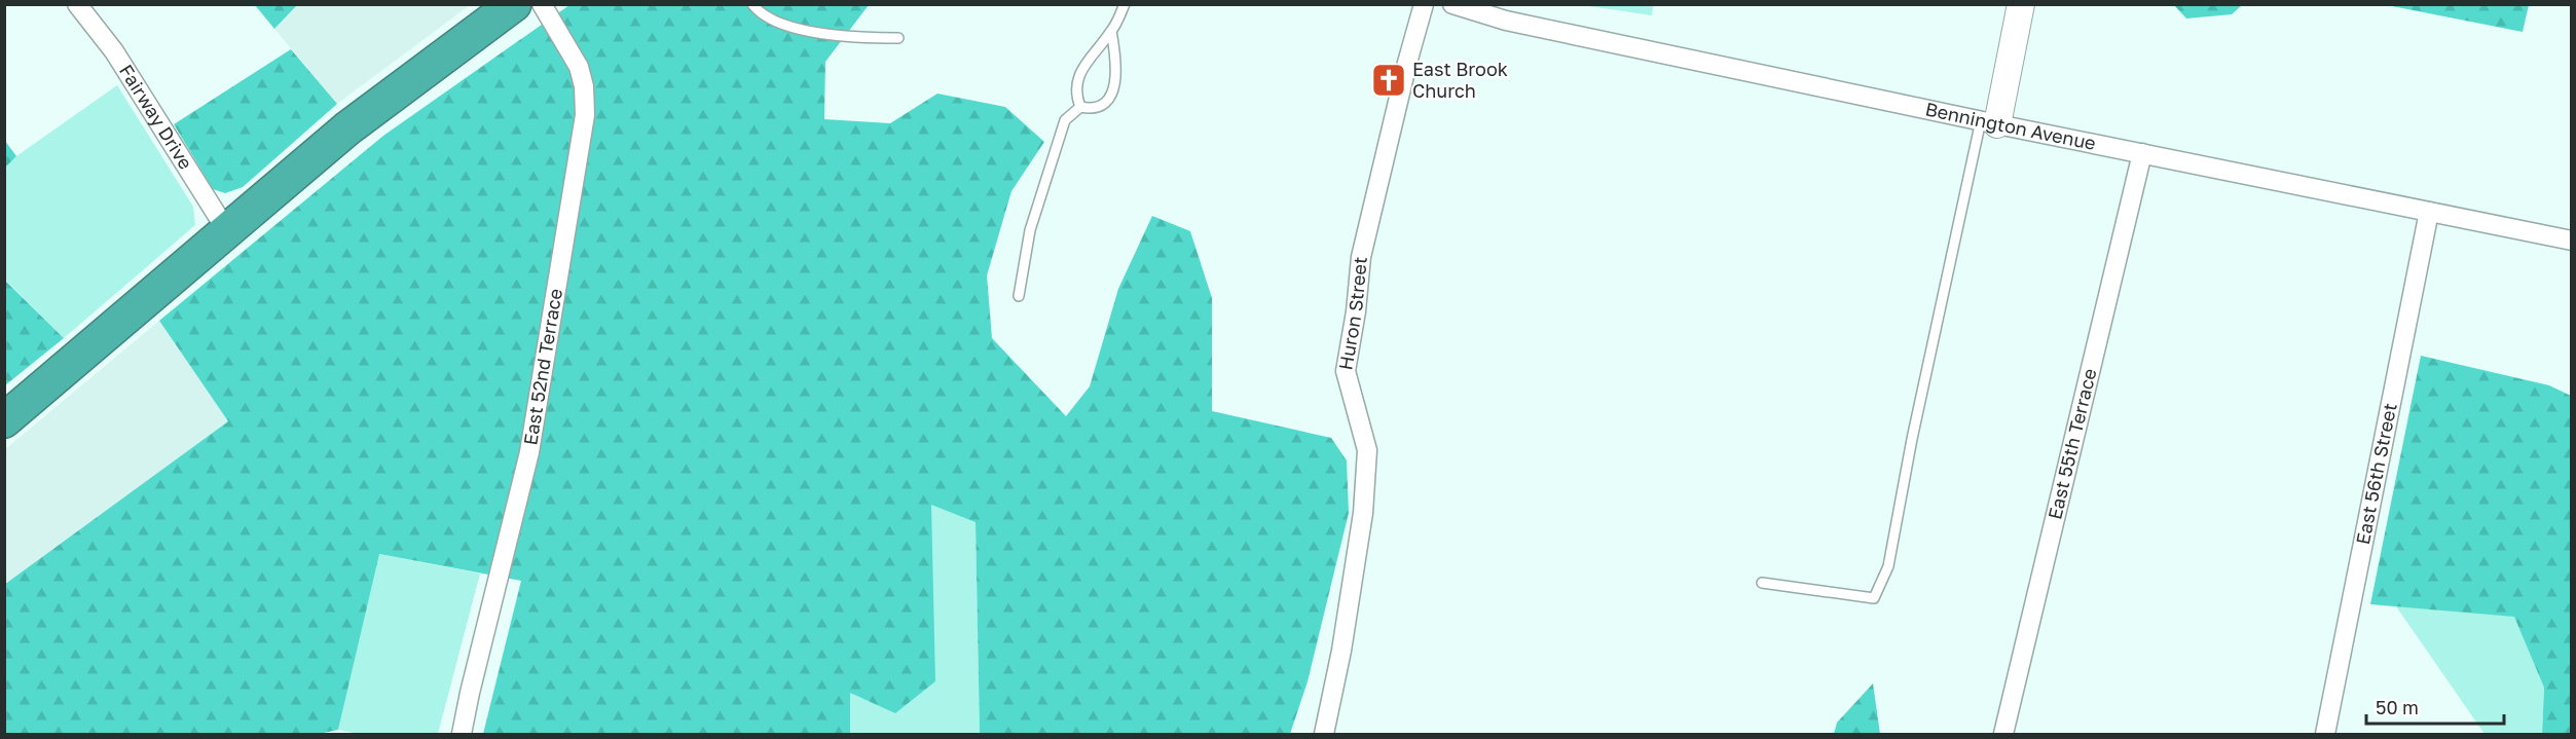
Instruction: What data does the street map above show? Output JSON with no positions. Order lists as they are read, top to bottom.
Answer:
{
  "streets": {
    "street": [
      "Fairway Drive",
      "Bennington Avenue",
      "Huron Street",
      "East 52nd Terrace",
      "East 55th Terrace",
      "East 56th Street"
    ]
  },
  "crossings": [
    ["Bennington Avenue", "East 55th Terrace"],
    ["Bennington Avenue", "East 56th Street"]
  ],
  "places": {
    "church": ["East Brook Church"]
  },
  "scale_bar": "50 m"
}
